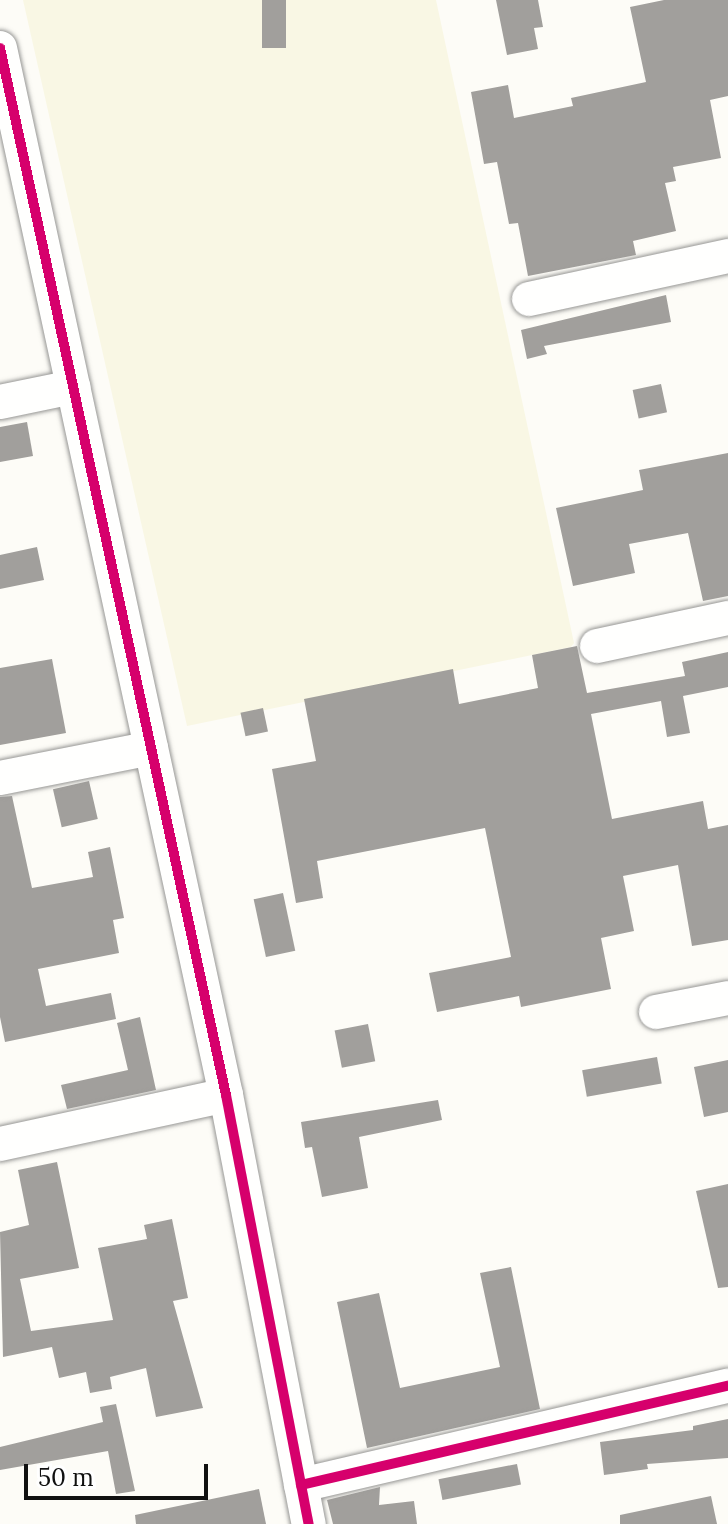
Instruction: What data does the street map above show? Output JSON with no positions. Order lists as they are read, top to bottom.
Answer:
{
  "scale_bar": "50 m"
}
